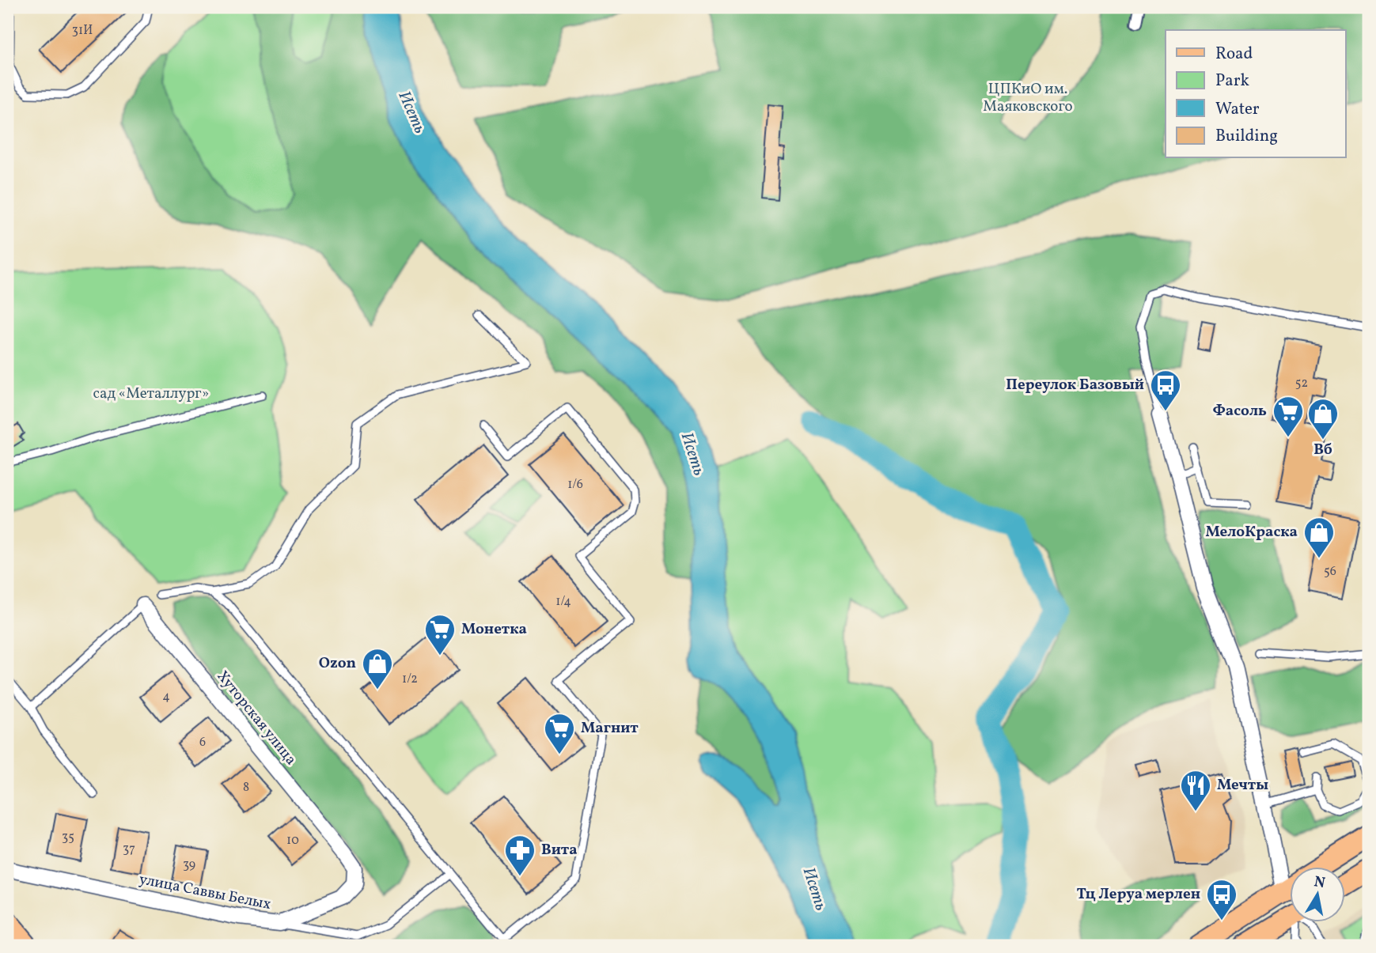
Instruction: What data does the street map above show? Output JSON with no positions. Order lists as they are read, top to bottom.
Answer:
{
  "streets": {
    "street": ["Хуторская улица", "улица Саввы Белых"]
  },
  "crossings": [
    ["Хуторская улица", "улица Саввы Белых"]
  ],
  "water": ["Исеть"],
  "parks": ["ЦПКиО им. Маяковского", "сад «Металлург»"],
  "places": {
    "bus stop": ["Переулок Базовый", "Тц Леруа мерлен"],
    "supermarket": ["Фасоль", "Монетка", "Магнит"],
    "shop": ["Вб", "МелоКраска", "Ozon"],
    "restaurant": ["Мечты"],
    "pharmacy": ["Вита"]
  },
  "house_numbers": [
    "31И",
    "52",
    "1/6",
    "56",
    "1/4",
    "1/2",
    "4",
    "6",
    "8",
    "35",
    "10",
    "37",
    "39"
  ],
  "legend": [
    "Road",
    "Park",
    "Water",
    "Building"
  ],
  "north": "top"
}
